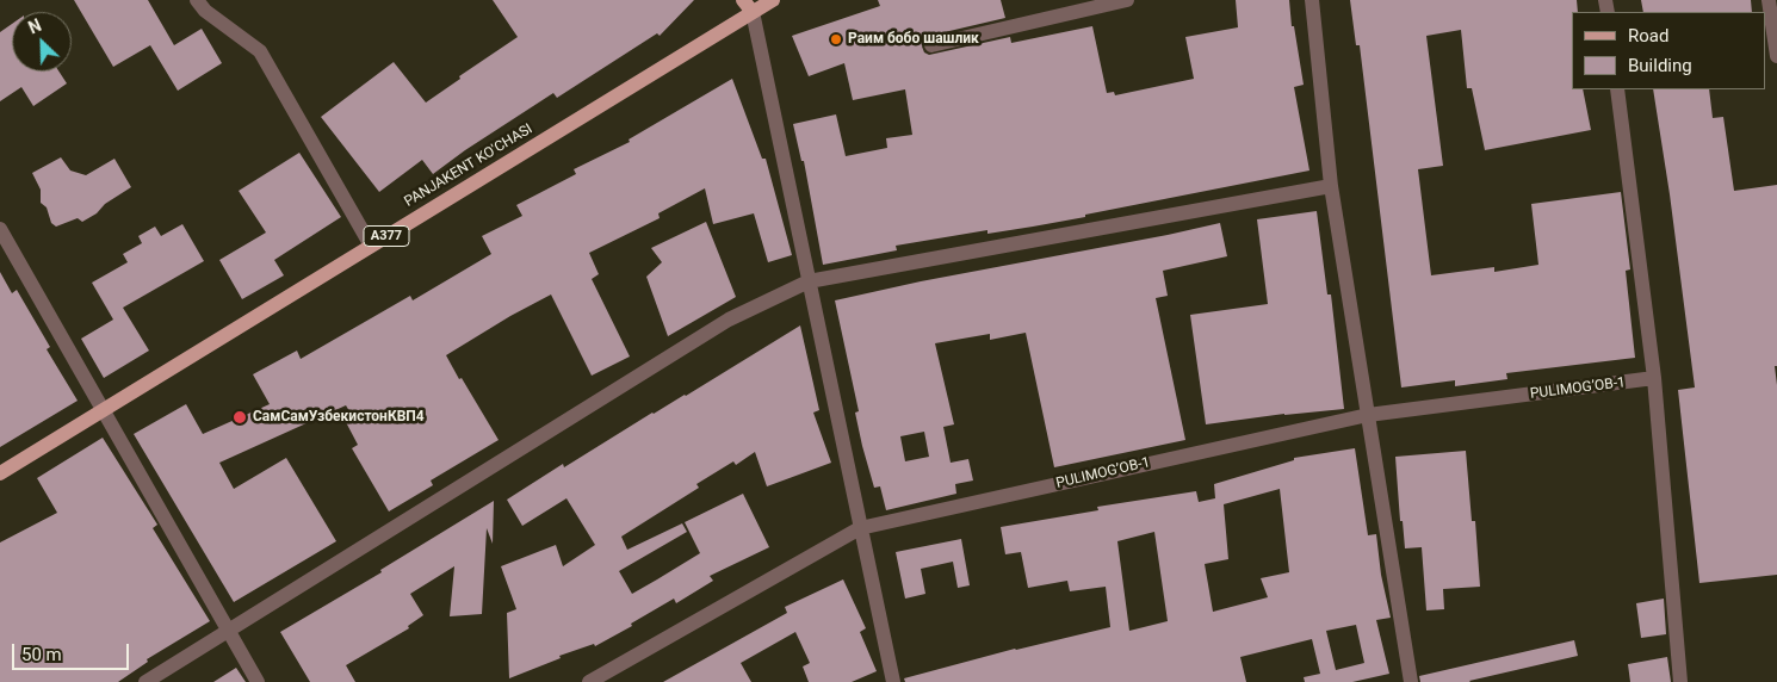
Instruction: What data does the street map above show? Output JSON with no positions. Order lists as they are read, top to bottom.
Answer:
{
  "streets": {
    "main road": ["PANJAKENT KO'CHASI", "A377"],
    "street": ["PULIMOG’OB-1"]
  },
  "places": ["Раим бобо шашлик", "СамСамУзбекистонКВП4"],
  "legend": ["Road", "Building"],
  "scale_bar": "50 m",
  "north": "top left"
}
